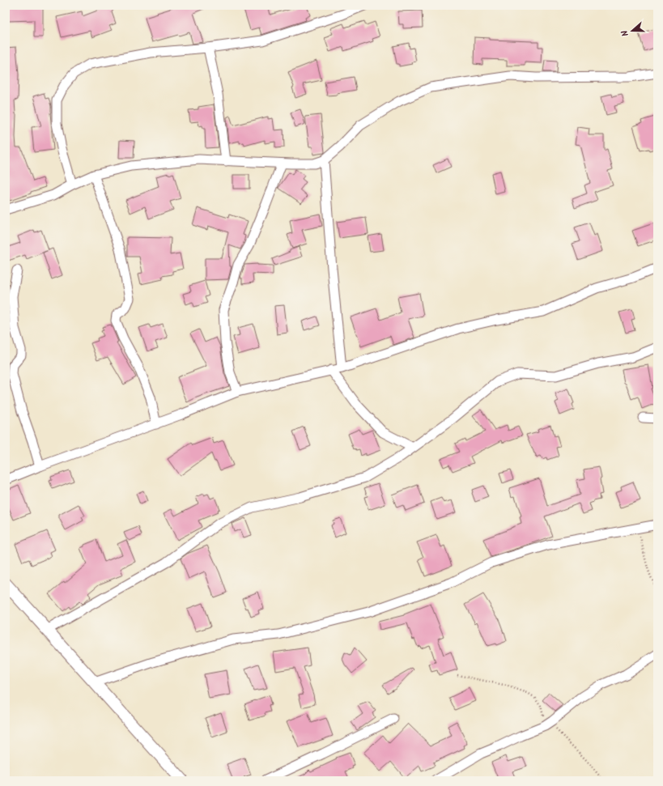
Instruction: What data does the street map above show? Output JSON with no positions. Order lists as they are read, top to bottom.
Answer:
{
  "north": "left"
}
